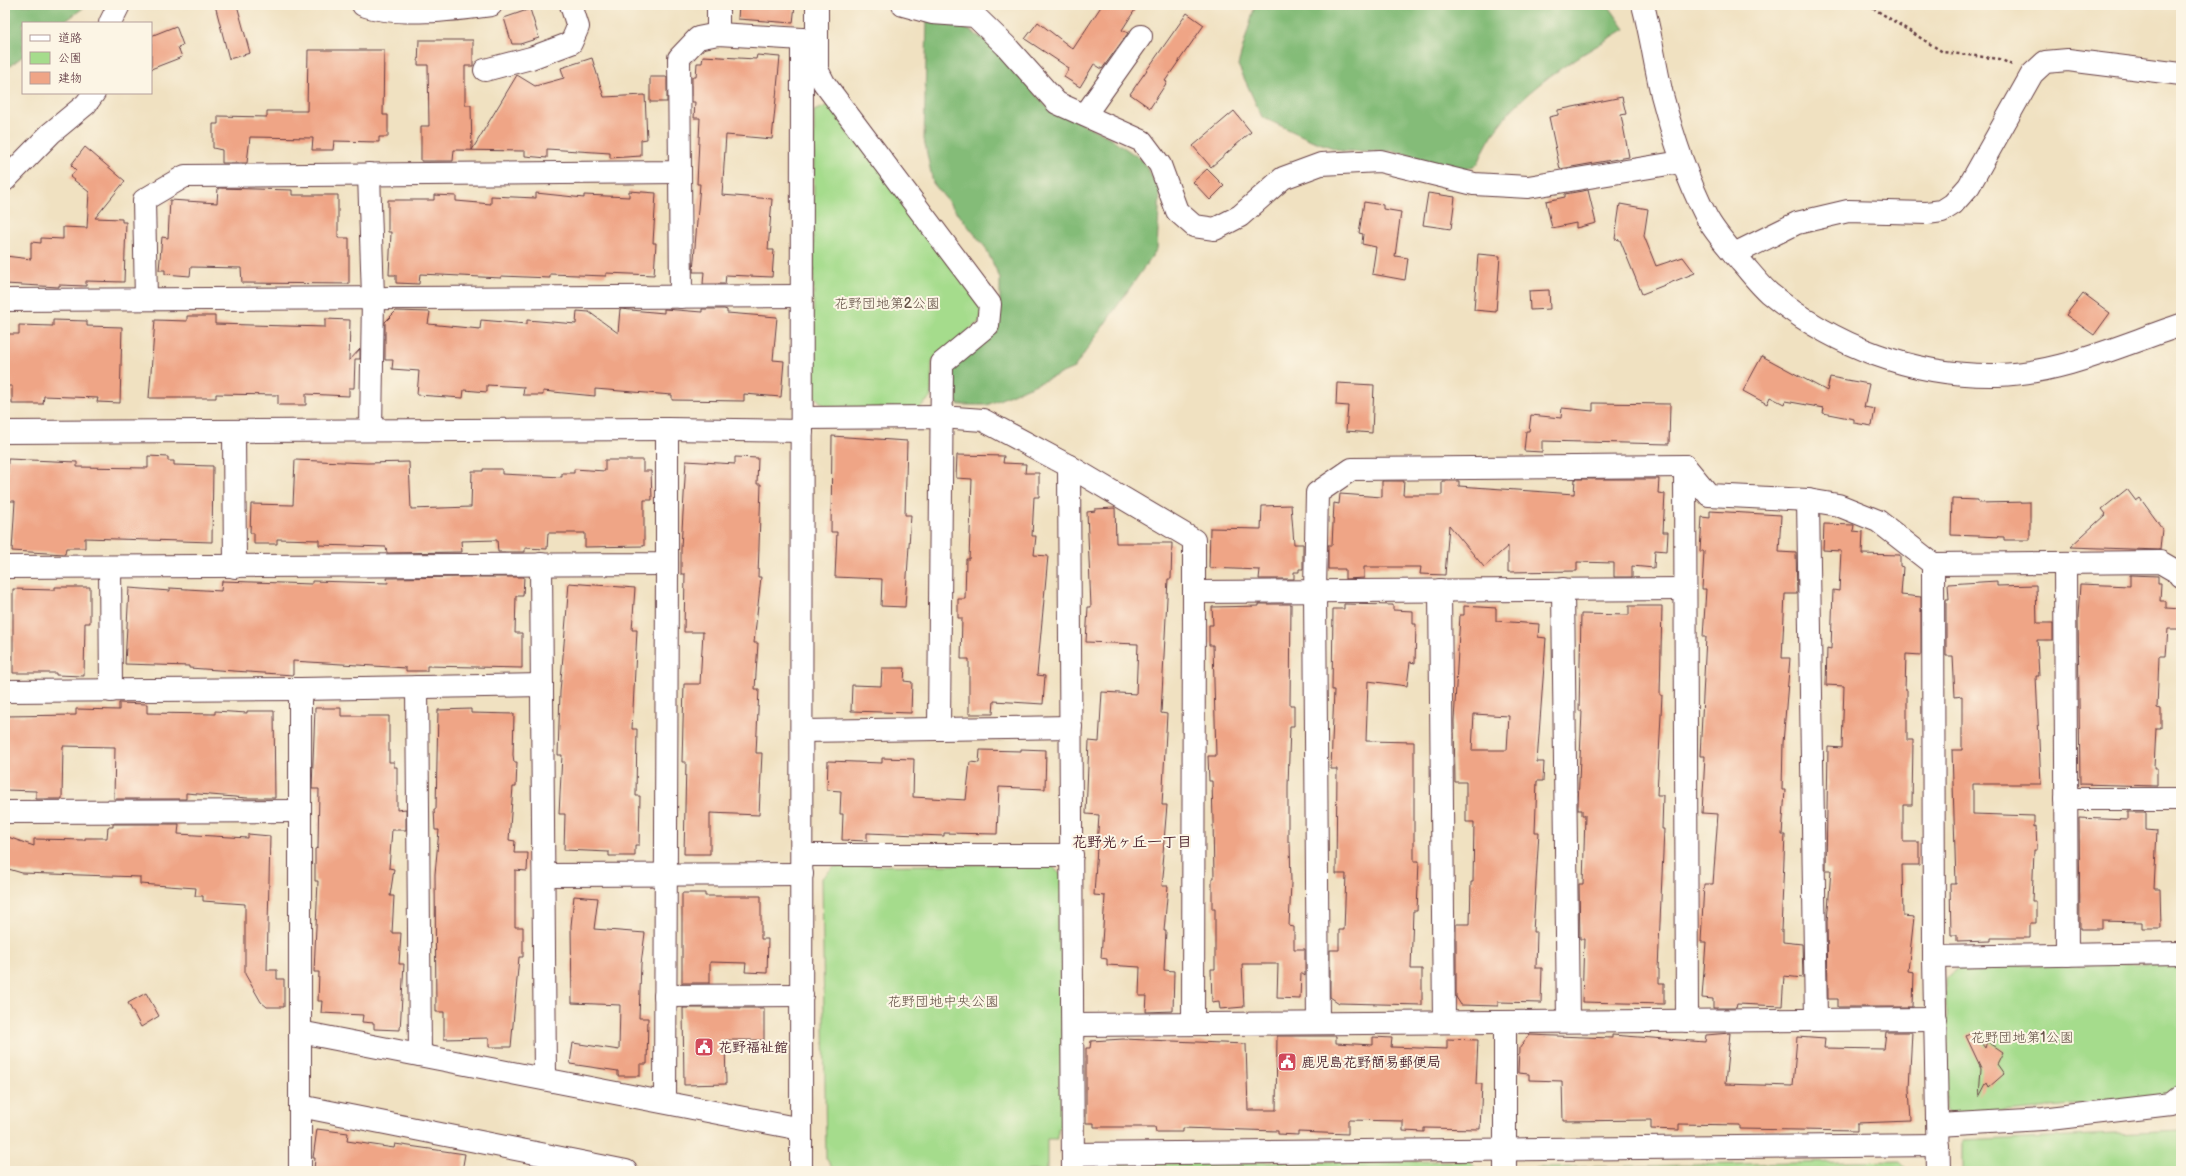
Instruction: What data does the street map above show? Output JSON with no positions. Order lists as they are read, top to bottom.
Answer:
{
  "districts": ["花野光ヶ丘一丁目"],
  "parks": ["花野団地第2公園", "花野団地中央公園", "花野団地第1公園"],
  "places": {
    "public building": ["花野福祉館", "鹿児島花野簡易郵便局"]
  },
  "legend": ["道路", "公園", "建物"]
}
